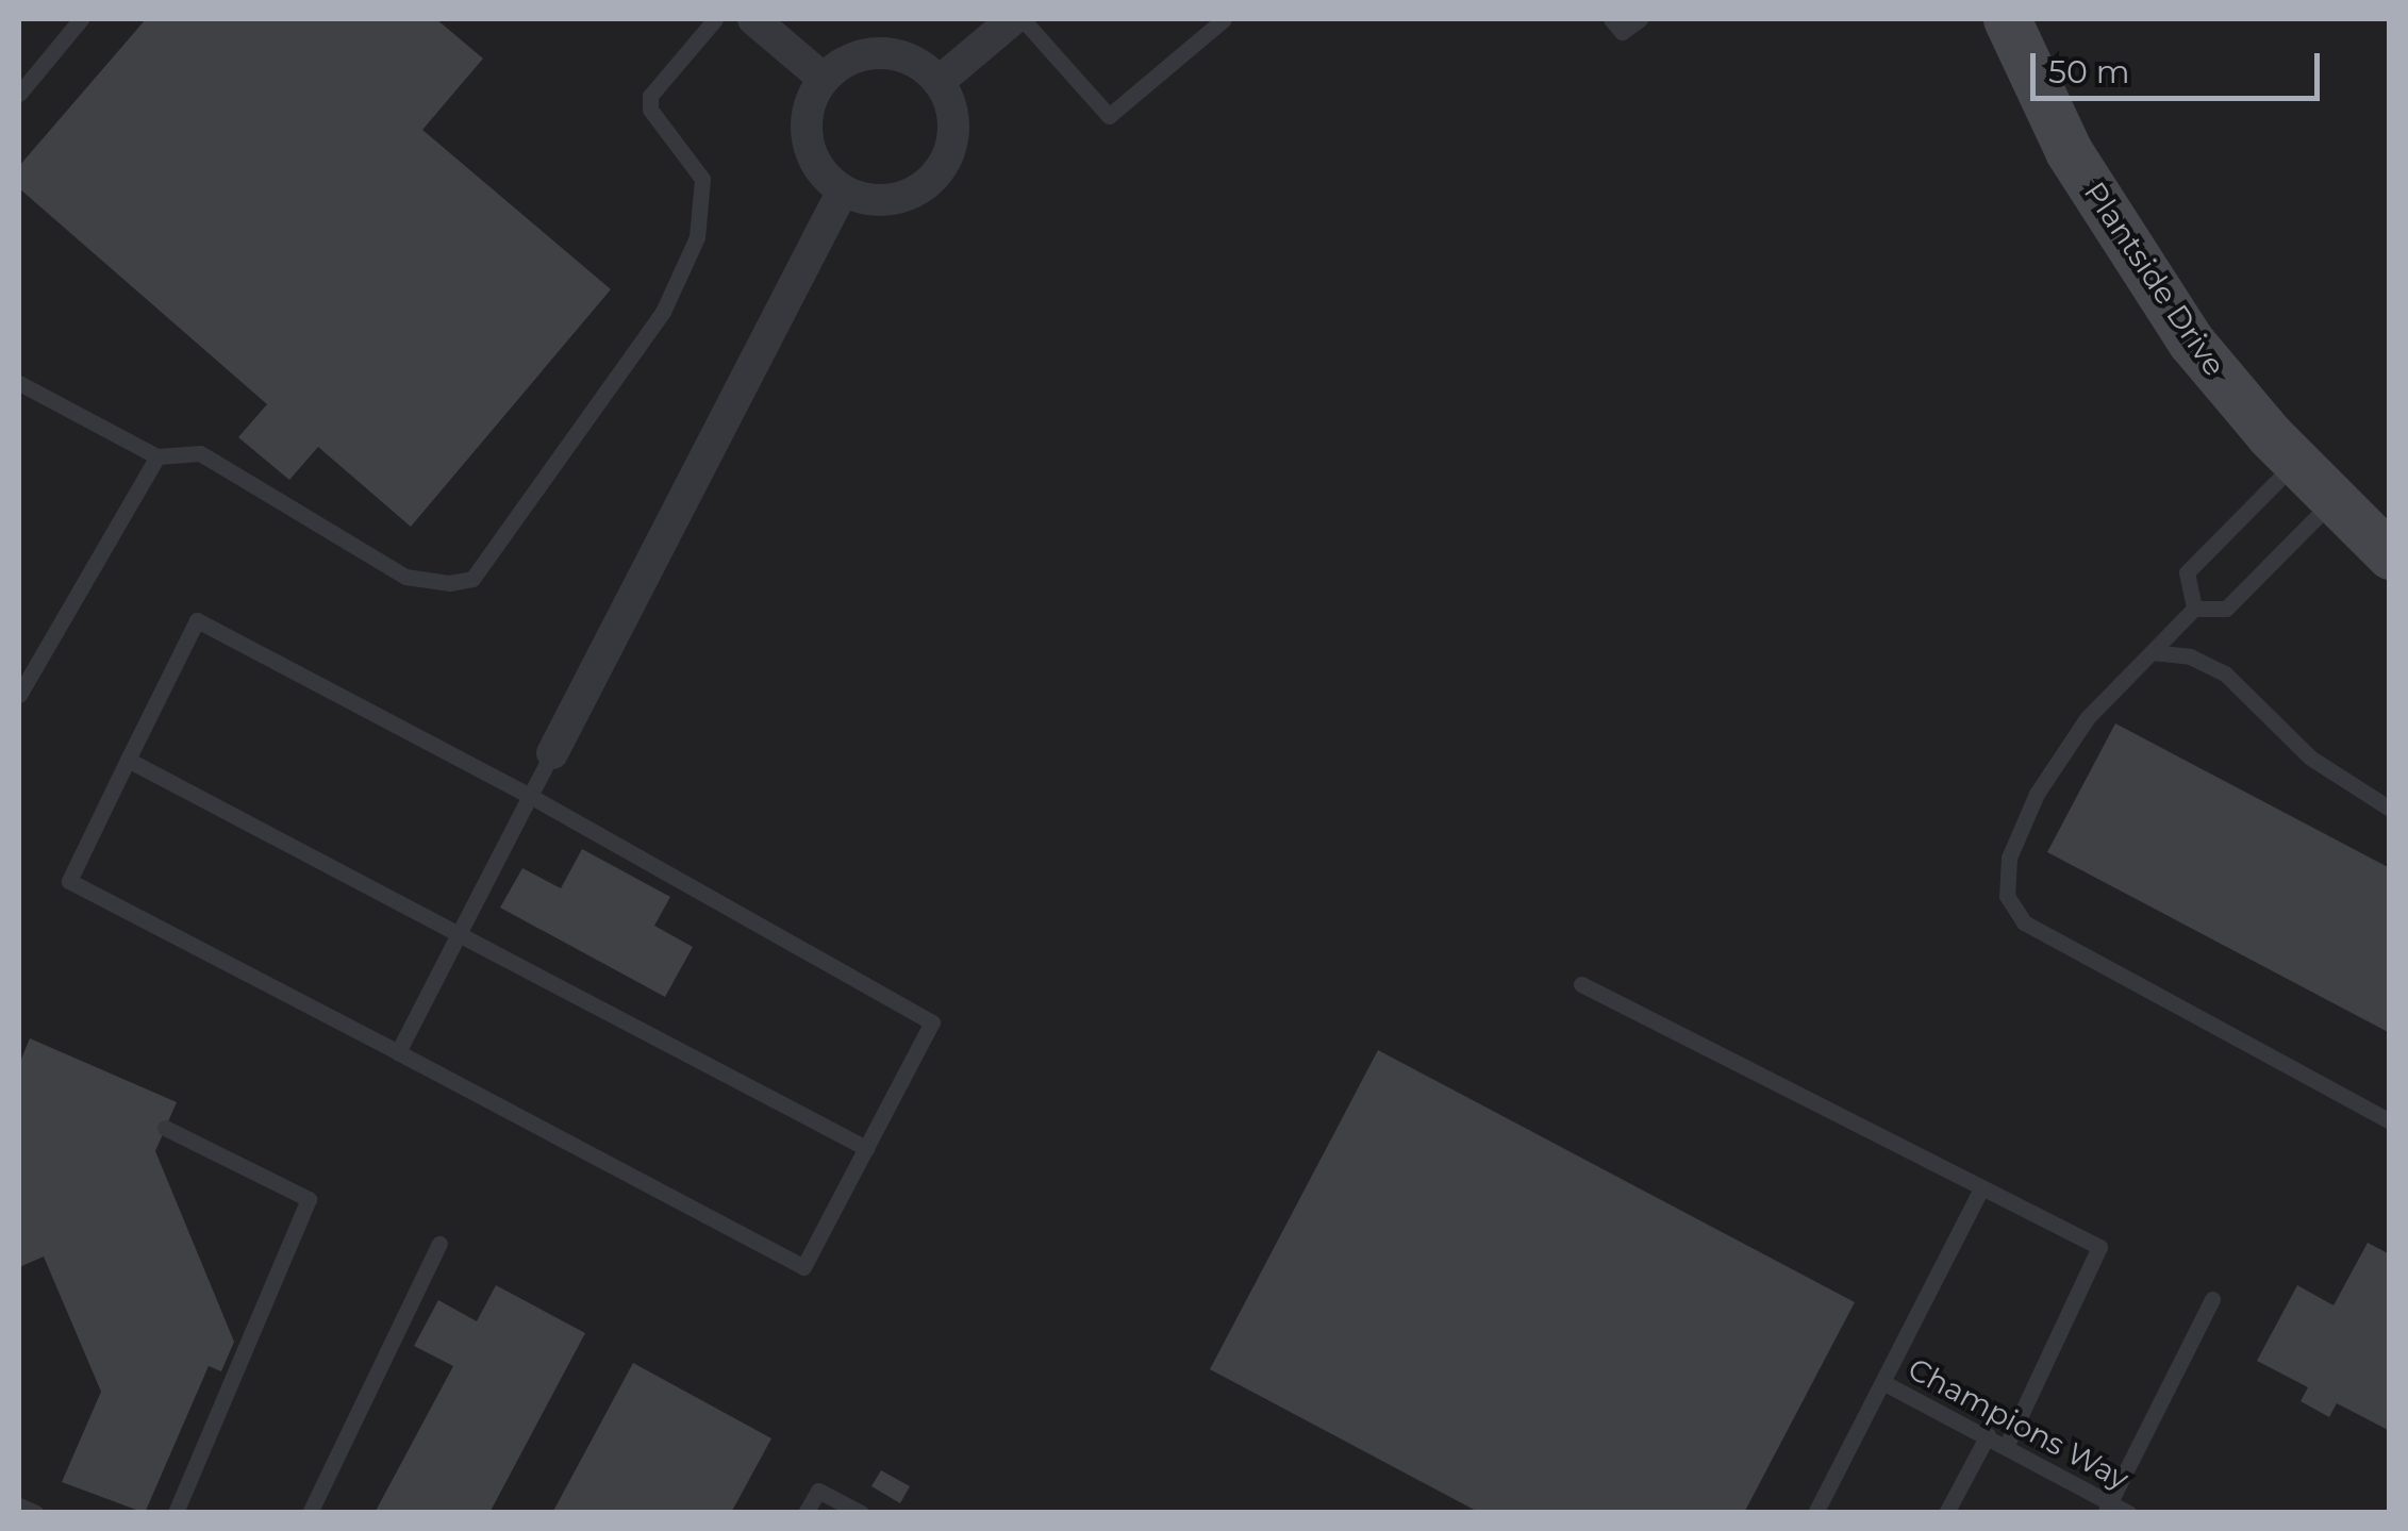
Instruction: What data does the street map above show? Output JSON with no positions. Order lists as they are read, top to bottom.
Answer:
{
  "streets": {
    "street": ["Plantside Drive"],
    "lane": ["Champions Way"]
  },
  "scale_bar": "50 m"
}
